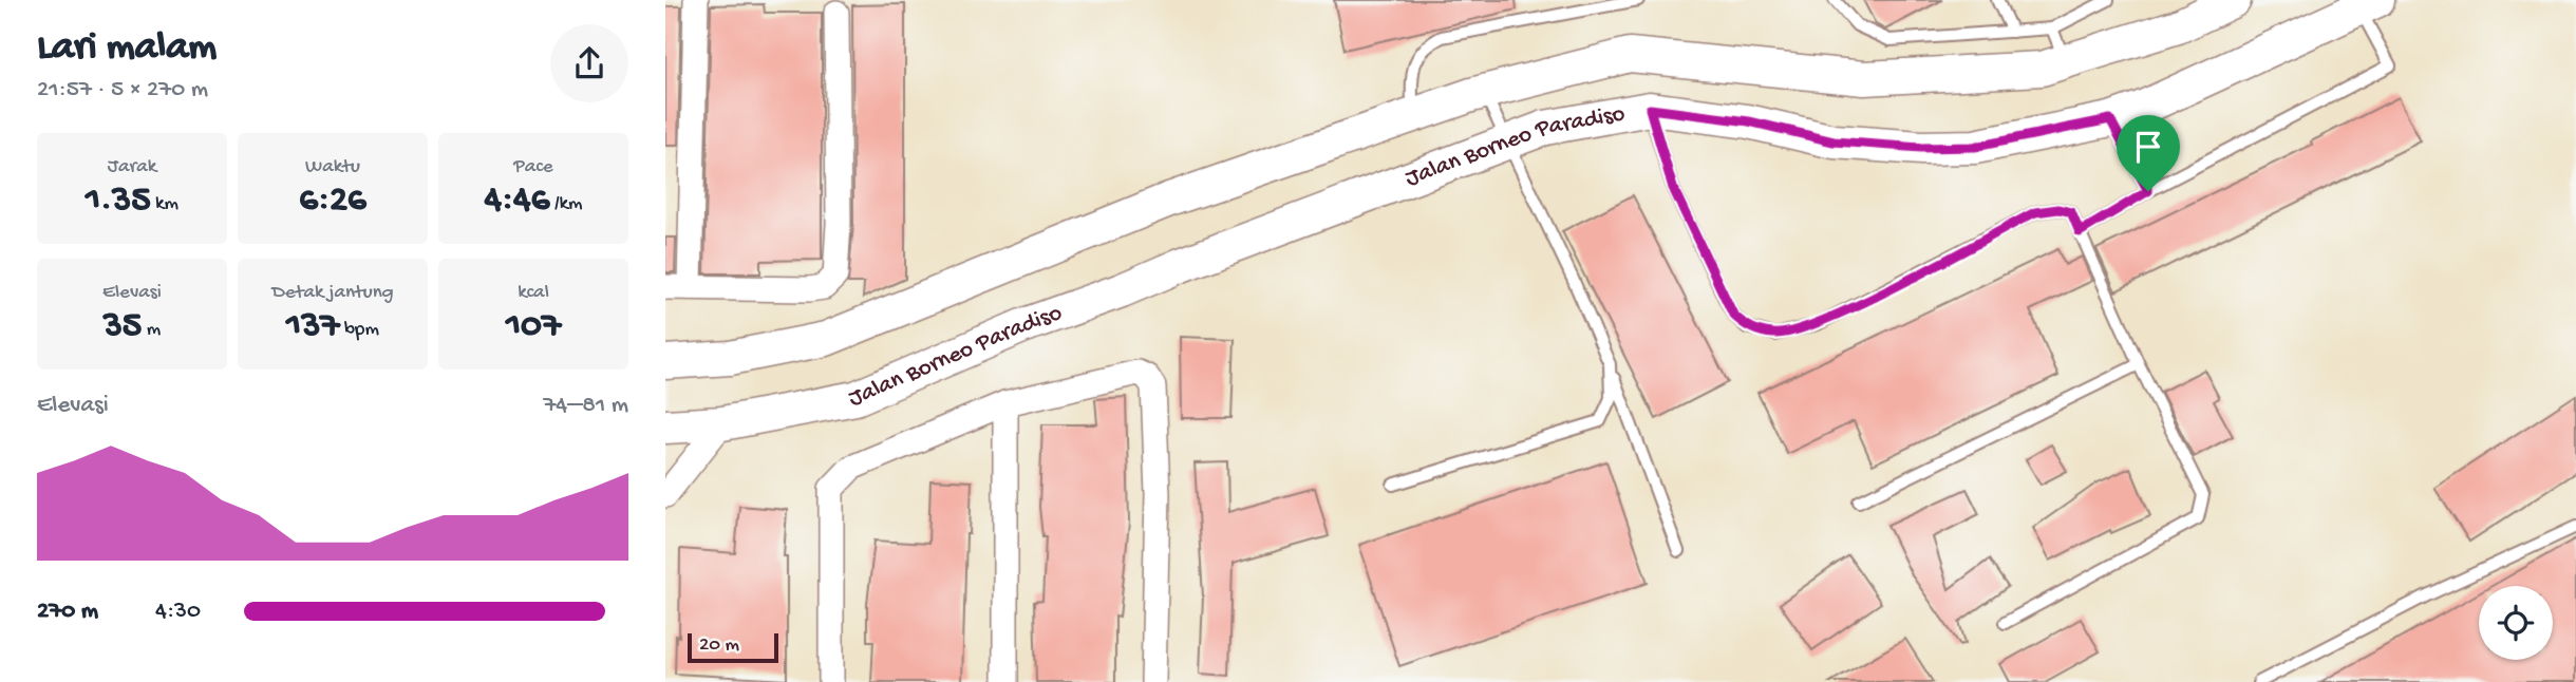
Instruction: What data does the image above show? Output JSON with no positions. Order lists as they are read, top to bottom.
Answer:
{
  "streets": {
    "street": ["Jalan Borneo Paradiso"]
  },
  "scale_bar": "20 m",
  "page": {
    "heading": ["Lari malam", "21:57 · 5 × 270 m"],
    "stats": [
      ["Jarak", "1.35 km"],
      ["Waktu", "6:26"],
      ["Pace", "4:46 /km"],
      ["Elevasi", "35 m"],
      ["Detak jantung", "137 bpm"],
      ["kcal", "107"]
    ],
    "chart": ["Elevasi", "74–81 m"],
    "list": [
      {
        "name": "270 m",
        "note": "4:30"
      }
    ],
    "scale": "20 m"
  }
}
